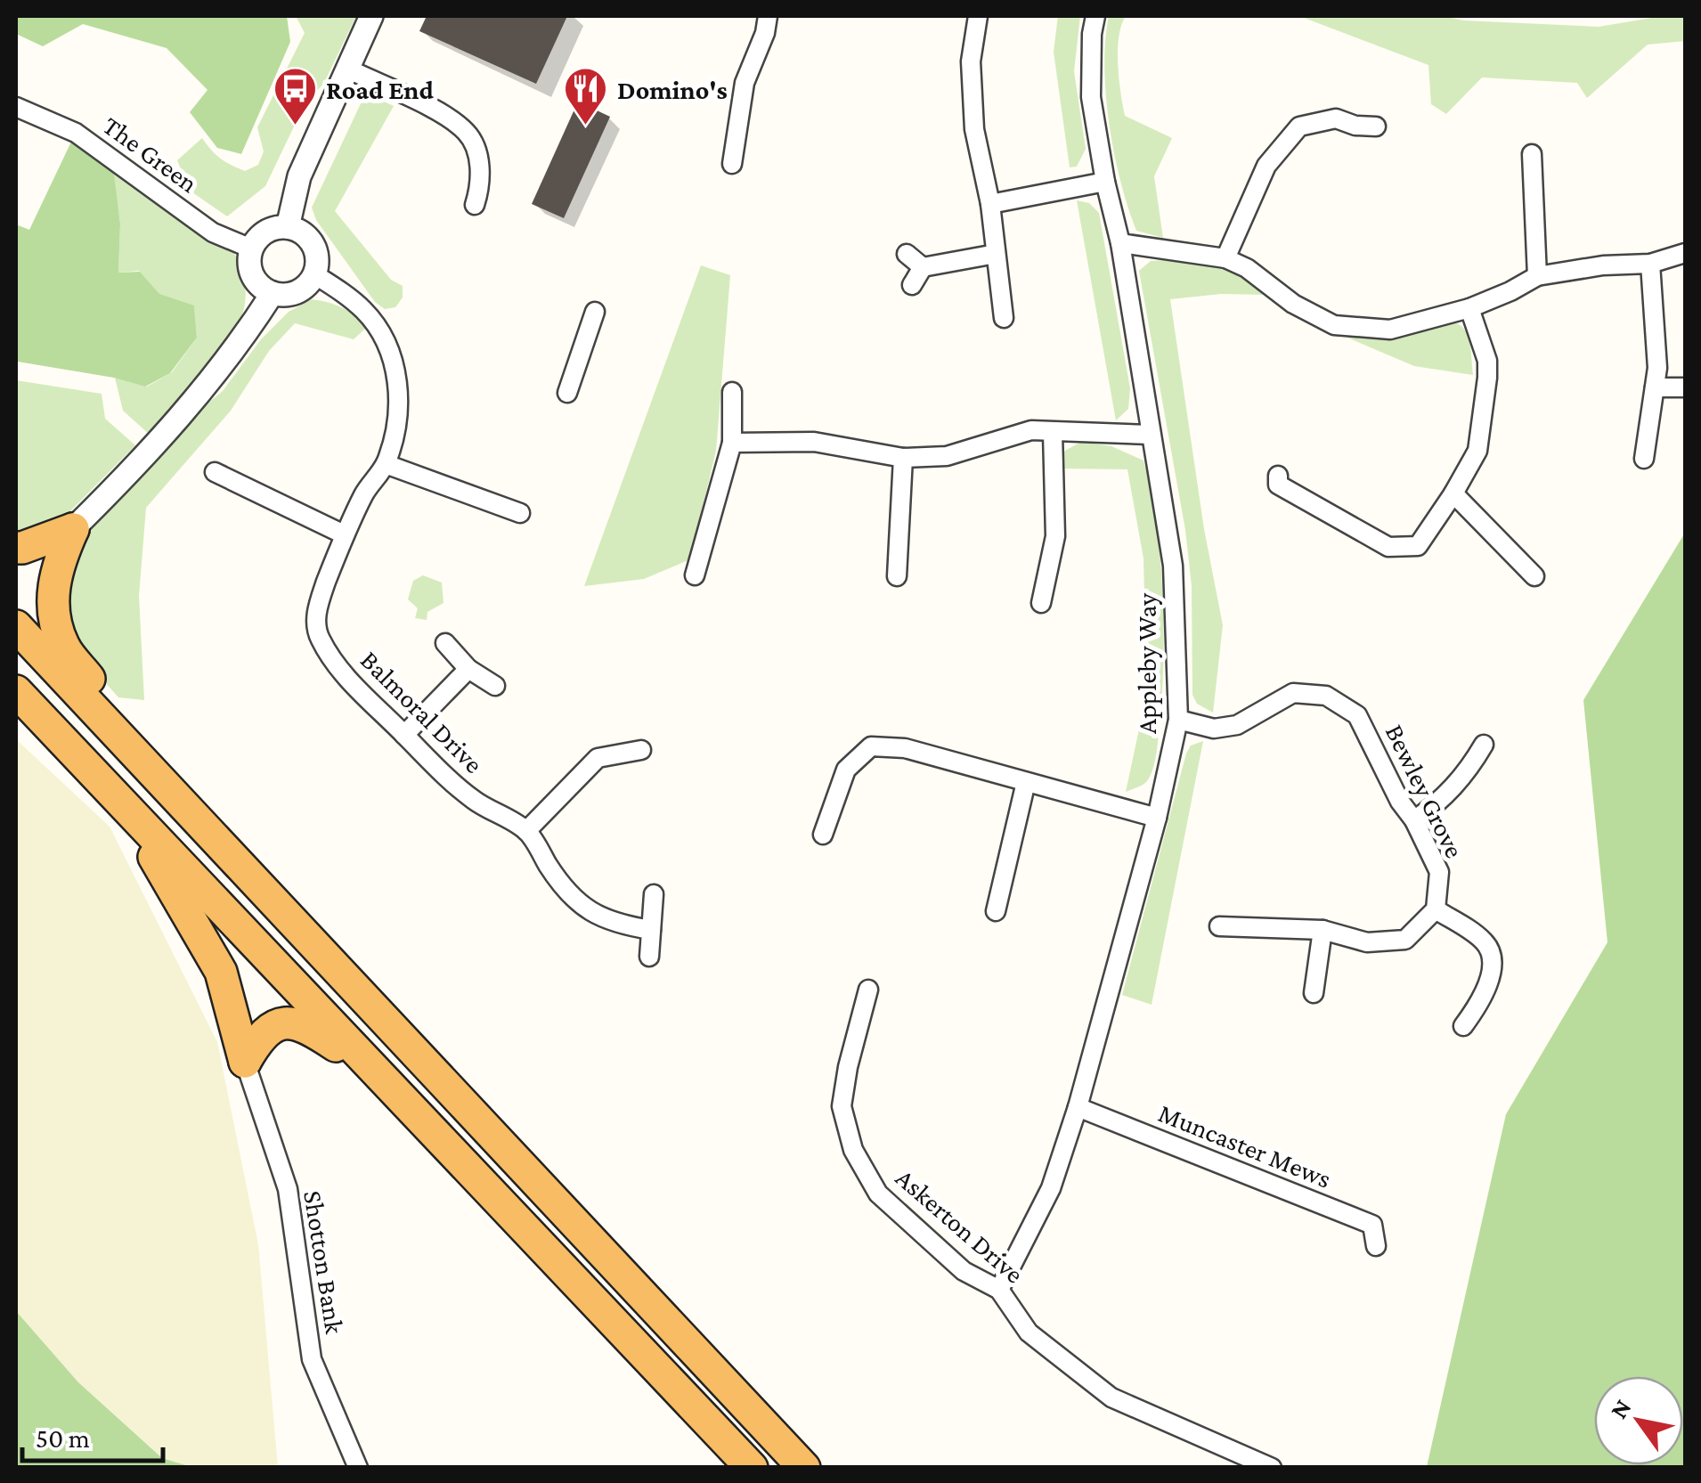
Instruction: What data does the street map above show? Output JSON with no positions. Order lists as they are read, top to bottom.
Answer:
{
  "streets": {
    "street": [
      "The Green",
      "Appleby Way",
      "Balmoral Drive",
      "Bewley Grove",
      "Muncaster Mews",
      "Askerton Drive",
      "Shotton Bank"
    ]
  },
  "crossings": [
    ["The Green", "Balmoral Drive"],
    ["Appleby Way", "Bewley Grove"],
    ["Appleby Way", "Muncaster Mews"],
    ["Appleby Way", "Askerton Drive"]
  ],
  "places": {
    "bus stop": ["Road End"],
    "restaurant": ["Domino's"]
  },
  "scale_bar": "50 m",
  "north": "top left"
}
